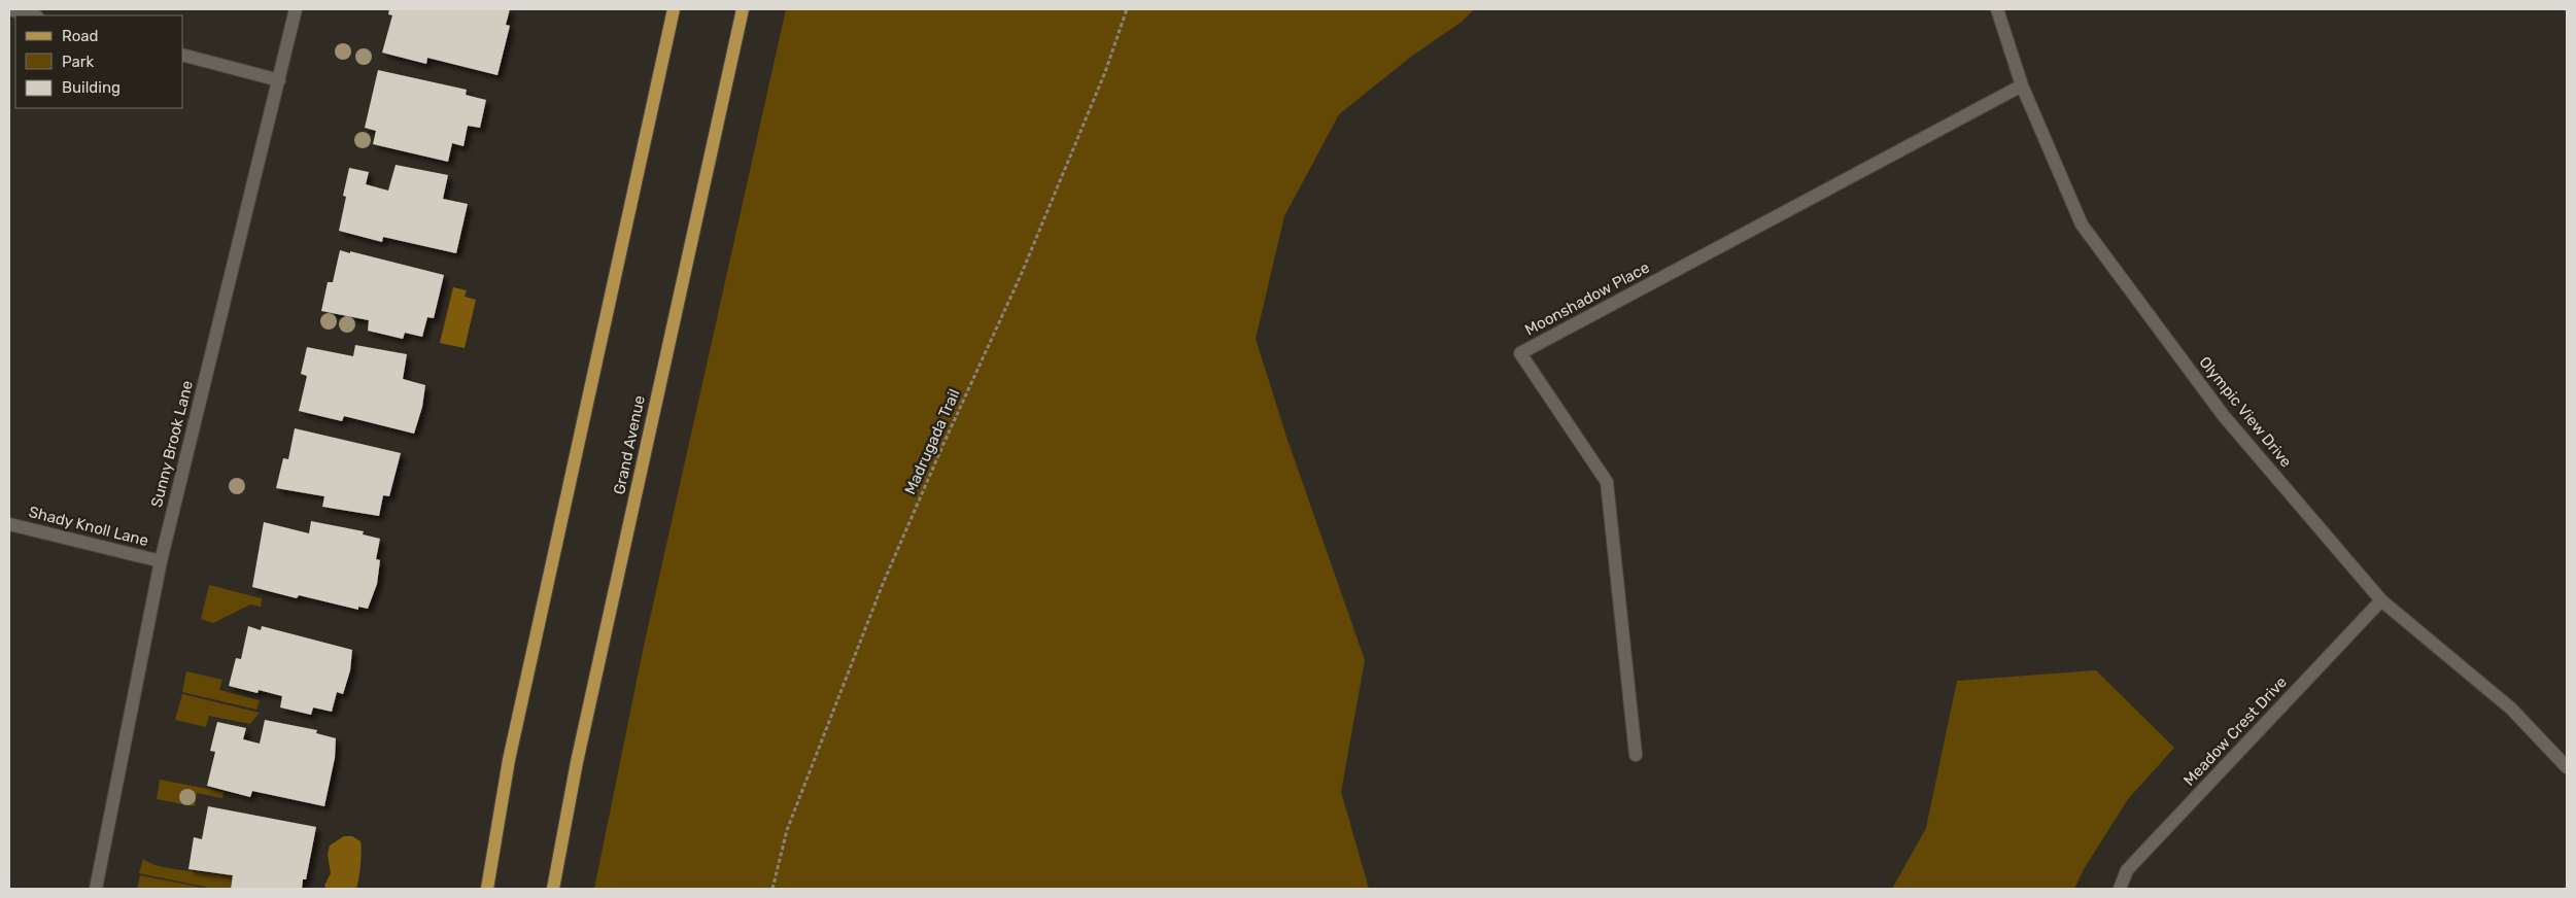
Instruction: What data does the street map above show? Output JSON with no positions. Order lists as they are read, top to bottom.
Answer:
{
  "streets": {
    "main road": ["Grand Avenue"],
    "street": [
      "Moonshadow Place",
      "Olympic View Drive",
      "Sunny Brook Lane",
      "Shady Knoll Lane",
      "Meadow Crest Drive"
    ],
    "path": ["Madrugada Trail"]
  },
  "crossings": [
    ["Moonshadow Place", "Olympic View Drive"],
    ["Olympic View Drive", "Meadow Crest Drive"],
    ["Sunny Brook Lane", "Shady Knoll Lane"]
  ],
  "legend": ["Road", "Park", "Building"]
}
